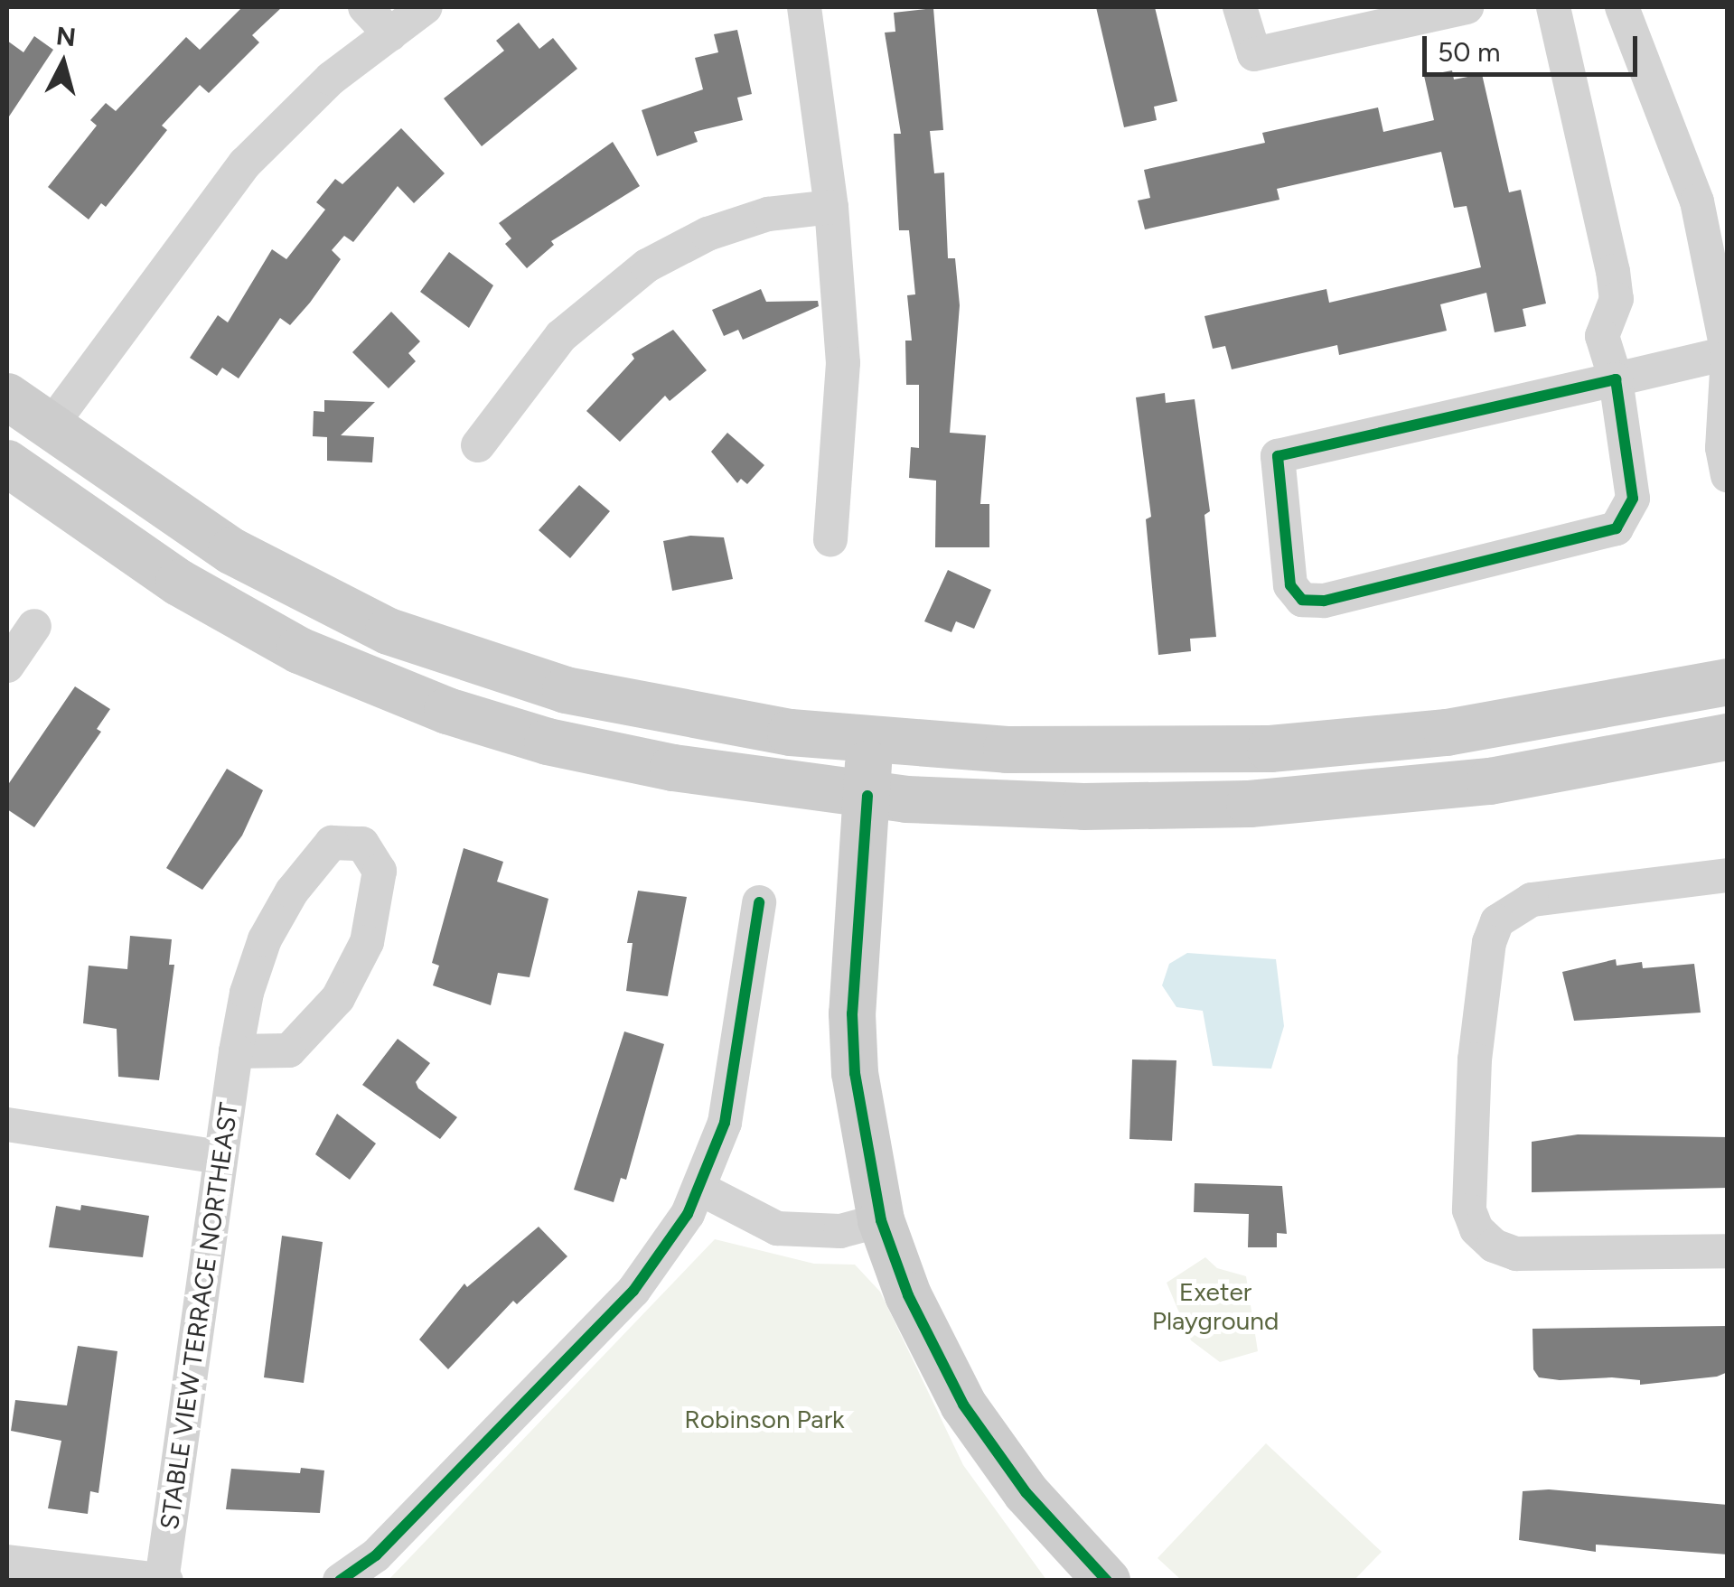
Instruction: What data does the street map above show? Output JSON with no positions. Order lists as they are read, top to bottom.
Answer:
{
  "streets": {
    "street": ["STABLE VIEW TERRACE NORTHEAST"]
  },
  "parks": ["Exeter Playground", "Robinson Park"],
  "scale_bar": "50 m",
  "north": "top"
}
